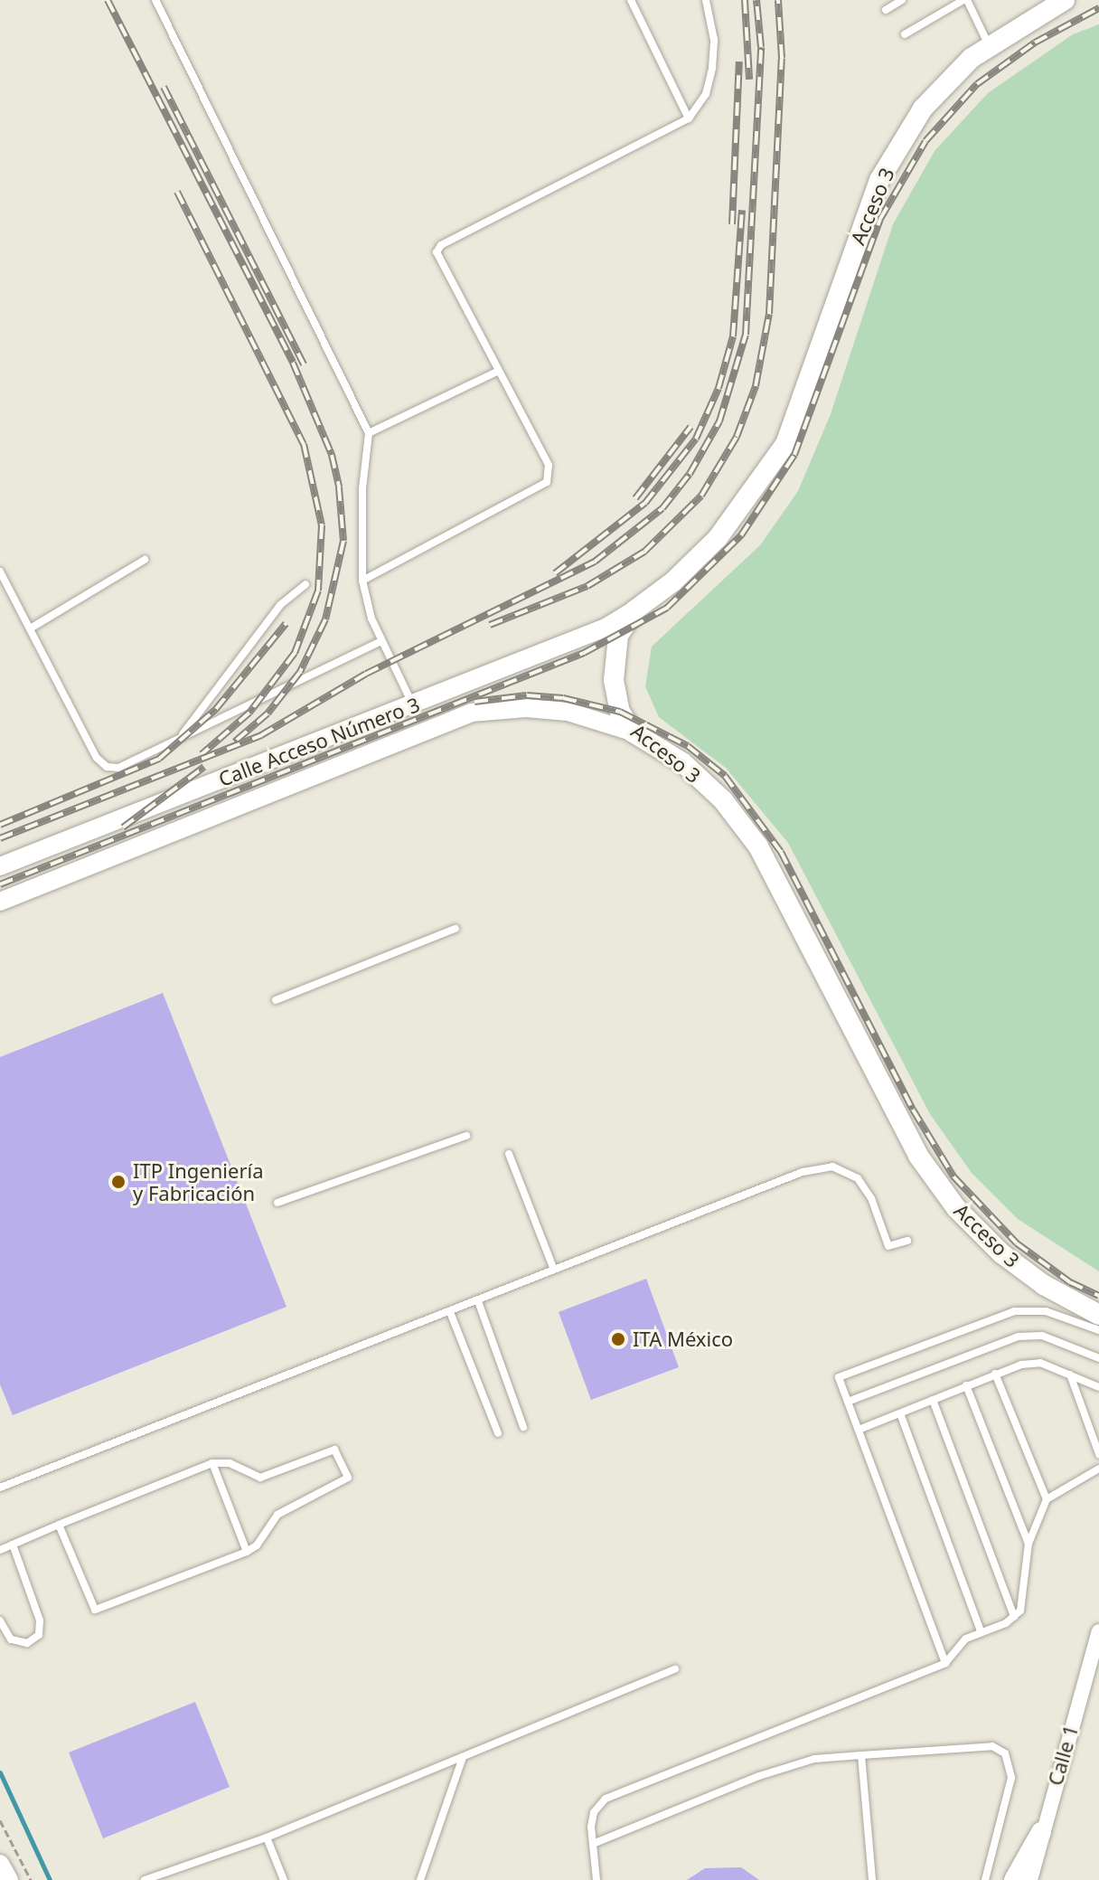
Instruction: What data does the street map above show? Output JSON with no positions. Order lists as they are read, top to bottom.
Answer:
{
  "streets": {
    "main road": ["Acceso 3"],
    "street": ["Calle Acceso Número 3", "Calle 1"]
  },
  "crossings": [
    ["Acceso 3", "Calle Acceso Número 3"]
  ],
  "places": ["ITP Ingeniería y Fabricación", "ITA México"]
}
